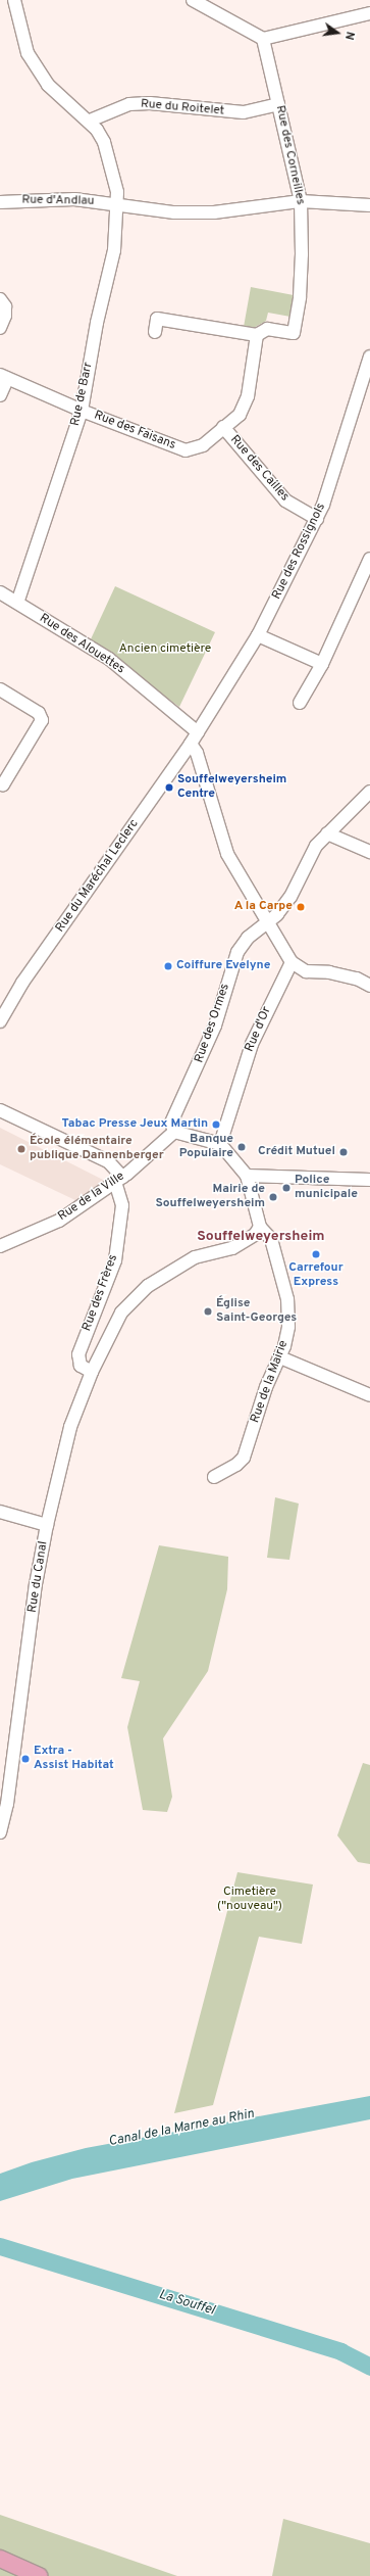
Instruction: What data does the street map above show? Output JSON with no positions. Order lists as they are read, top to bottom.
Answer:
{
  "streets": {
    "street": [
      "Rue du Roitelet",
      "Rue des Corneilles",
      "Rue d'Andlau",
      "Rue de Barr",
      "Rue des Faisans",
      "Rue des Cailles",
      "Rue des Rossignols",
      "Rue des Alouettes",
      "Rue du Maréchal Leclerc",
      "Rue des Ormes",
      "Rue d'Or",
      "Rue de la Ville",
      "Rue des Frères",
      "Rue de la Mairie",
      "Rue du Canal"
    ]
  },
  "crossings": [
    ["Rue du Roitelet", "Rue des Corneilles"],
    ["Rue du Roitelet", "Rue de Barr"],
    ["Rue des Corneilles", "Rue d'Andlau"],
    ["Rue des Corneilles", "Rue des Faisans"],
    ["Rue d'Andlau", "Rue de Barr"],
    ["Rue de Barr", "Rue des Faisans"],
    ["Rue de Barr", "Rue des Alouettes"],
    ["Rue des Faisans", "Rue des Cailles"],
    ["Rue des Cailles", "Rue des Rossignols"],
    ["Rue des Rossignols", "Rue des Alouettes"],
    ["Rue des Rossignols", "Rue du Maréchal Leclerc"],
    ["Rue des Alouettes", "Rue du Maréchal Leclerc"],
    ["Rue des Ormes", "Rue de la Ville"],
    ["Rue de la Ville", "Rue des Frères"],
    ["Rue des Frères", "Rue du Canal"],
    ["Rue de la Mairie", "Rue du Canal"]
  ],
  "districts": ["Souffelweyersheim"],
  "water": ["Canal de la Marne au Rhin", "La Souffel"],
  "parks": ["Ancien cimetière", "Cimetière (\"nouveau\")"],
  "places": [
    "Souffelweyersheim Centre",
    "A la Carpe",
    "Coiffure Evelyne",
    "Tabac Presse Jeux Martin",
    "Banque Populaire",
    "École élémentaire publique Dannenberger",
    "Crédit Mutuel",
    "Police municipale",
    "Mairie de Souffelweyersheim",
    "Carrefour Express",
    "Église Saint-Georges",
    "Extra - Assist Habitat"
  ],
  "north": "right"
}
